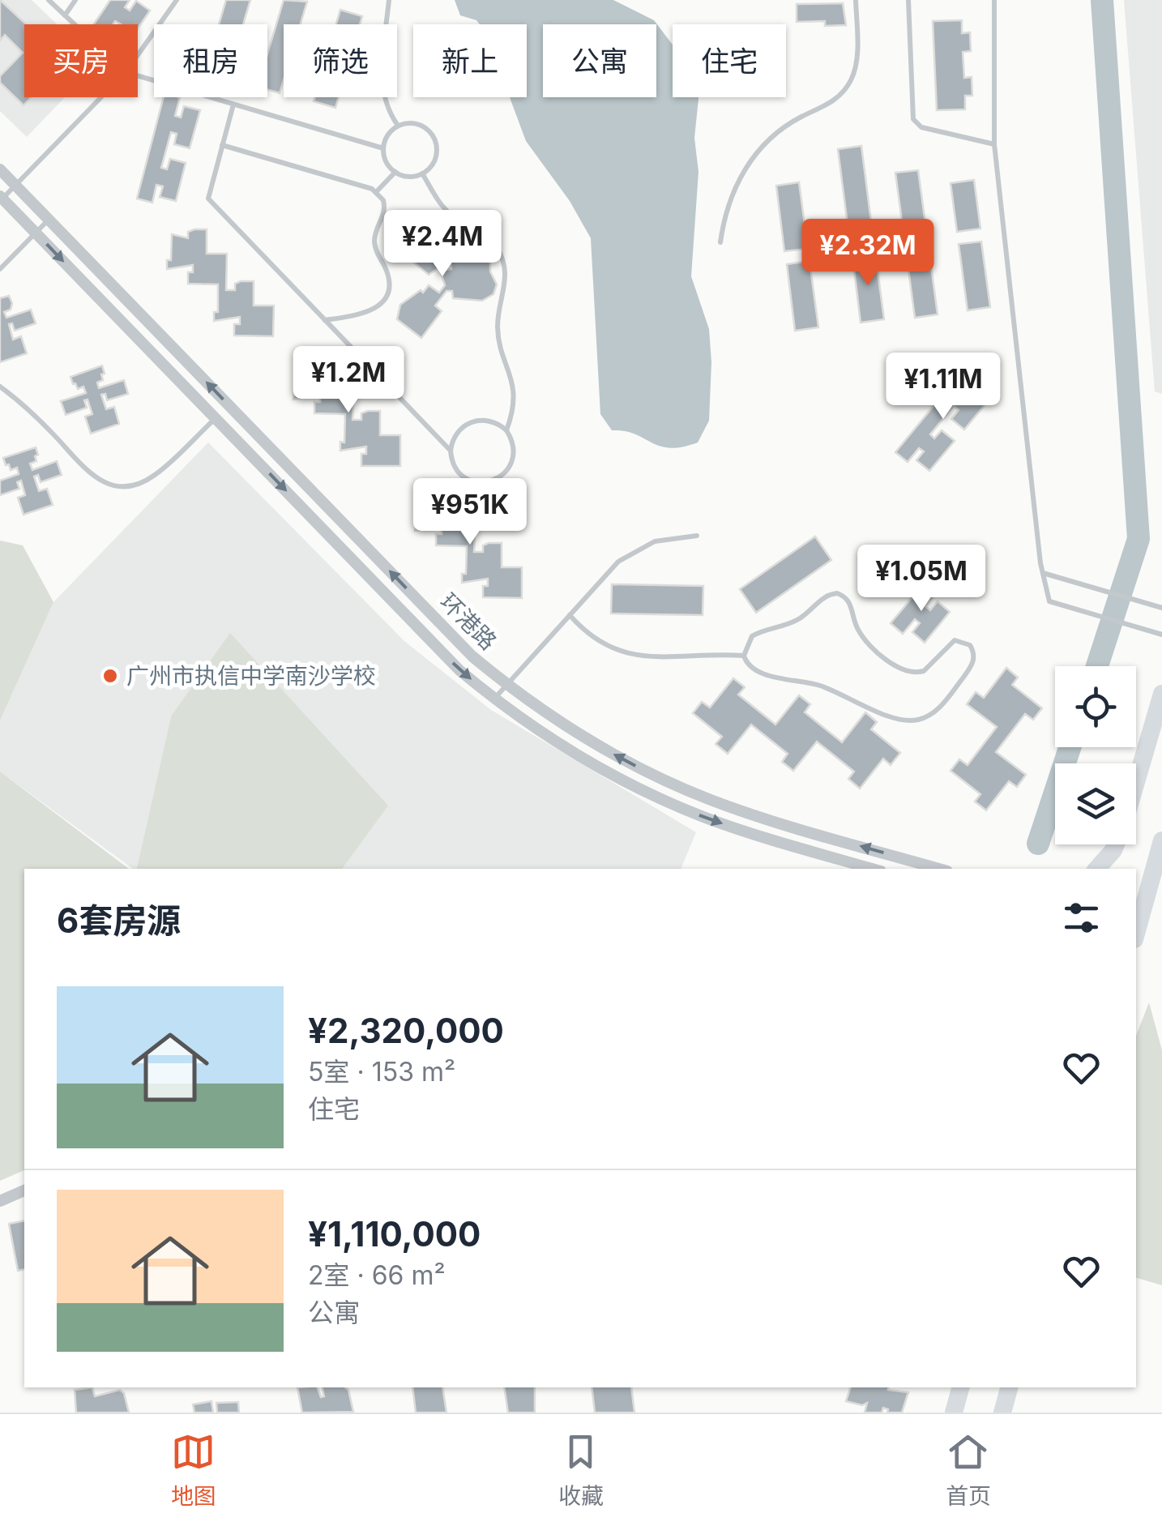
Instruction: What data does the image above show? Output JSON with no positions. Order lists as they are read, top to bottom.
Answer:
{
  "streets": {
    "street": ["环港路"]
  },
  "places": ["广州市执信中学南沙学校"],
  "page": {
    "chip": [
      "买房",
      "租房",
      "筛选",
      "新上",
      "公寓",
      "住宅"
    ],
    "price": [
      "¥2.4M",
      "¥2.32M",
      "¥1.2M",
      "¥1.11M",
      "¥951K",
      "¥1.05M"
    ],
    "heading": "6套房源",
    "list": [
      {
        "name": "¥2,320,000",
        "note": "5室 · 153 m² · 住宅"
      },
      {
        "name": "¥1,110,000",
        "note": "2室 · 66 m² · 公寓"
      }
    ],
    "tabs": ["地图", "收藏", "首页"]
  }
}
